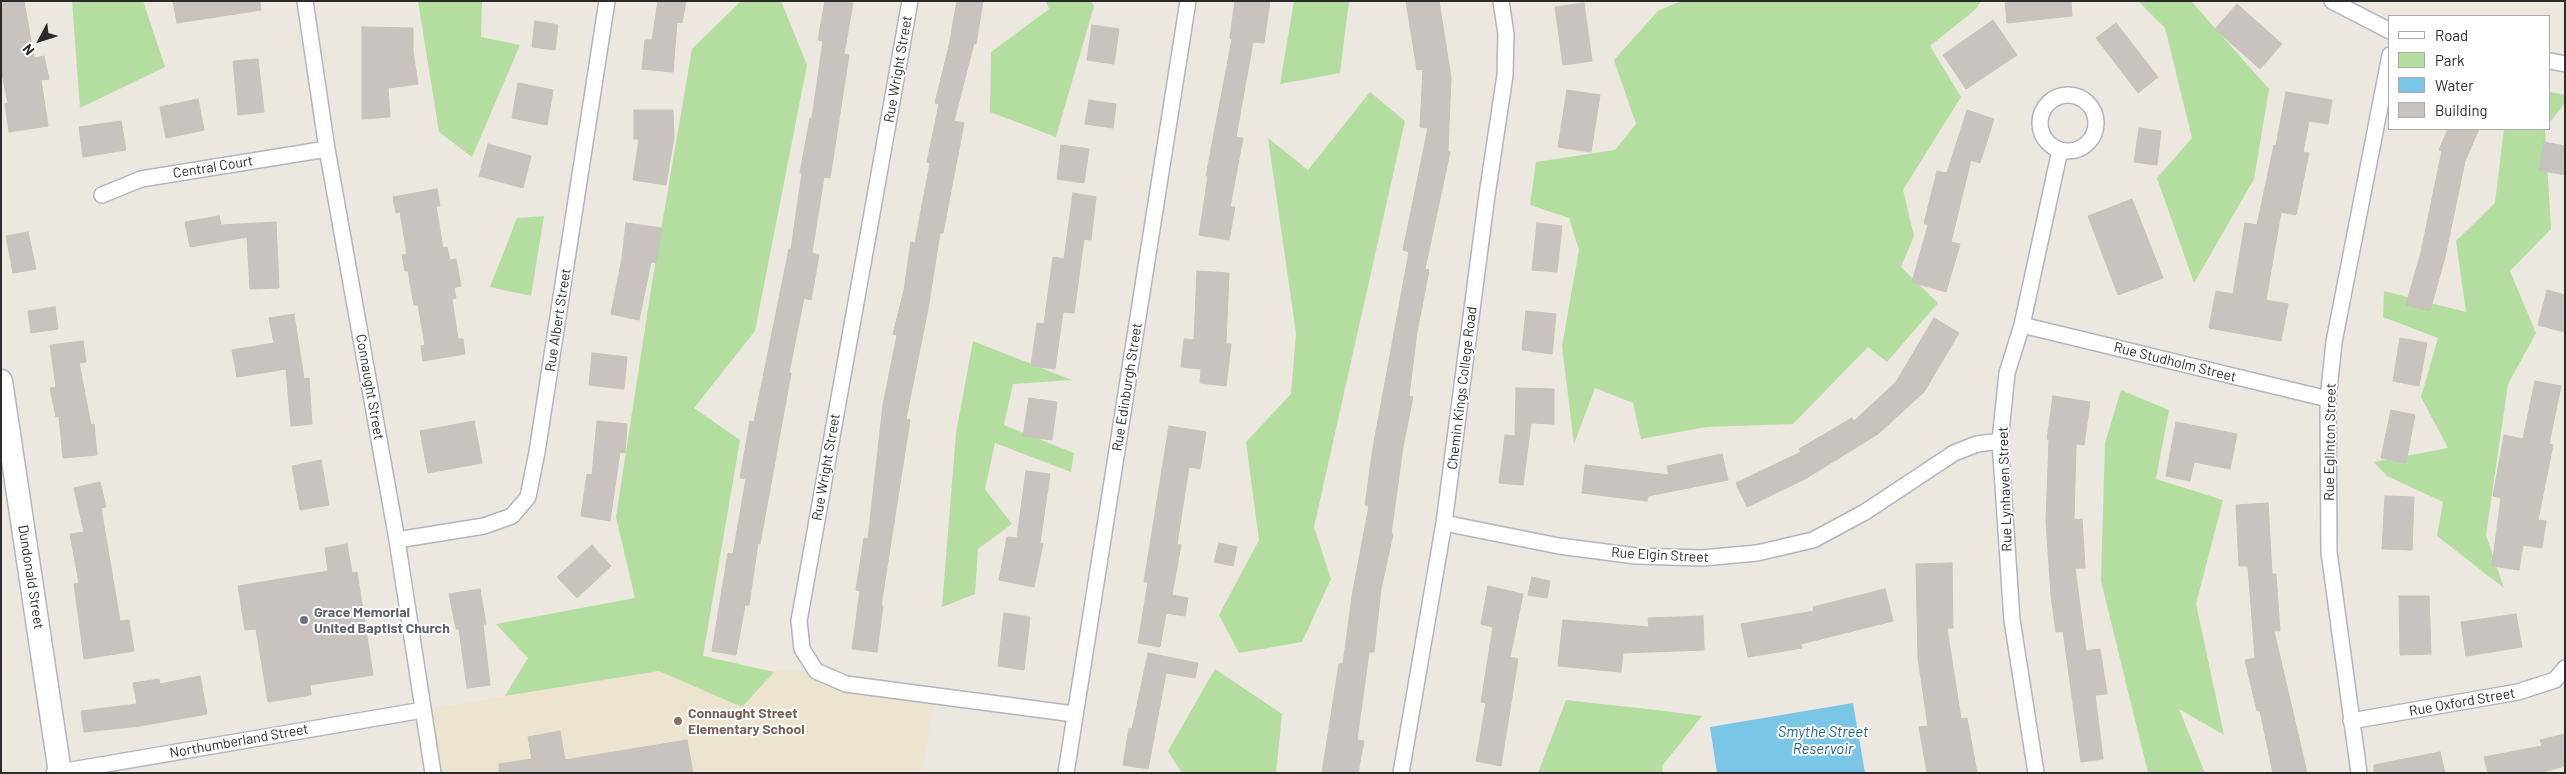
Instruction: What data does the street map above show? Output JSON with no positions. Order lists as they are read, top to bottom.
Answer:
{
  "streets": {
    "street": [
      "Rue Wright Street",
      "Central Court",
      "Rue Albert Street",
      "Rue Studholm Street",
      "Connaught Street",
      "Rue Edinburgh Street",
      "Chemin Kings College Road",
      "Rue Eglinton Street",
      "Rue Lynhaven Street",
      "Rue Elgin Street",
      "Dundonald Street",
      "Rue Oxford Street",
      "Northumberland Street"
    ]
  },
  "crossings": [
    ["Rue Wright Street", "Rue Edinburgh Street"],
    ["Central Court", "Connaught Street"],
    ["Rue Albert Street", "Connaught Street"],
    ["Rue Studholm Street", "Rue Eglinton Street"],
    ["Rue Studholm Street", "Rue Lynhaven Street"],
    ["Connaught Street", "Northumberland Street"],
    ["Chemin Kings College Road", "Rue Elgin Street"],
    ["Rue Eglinton Street", "Rue Oxford Street"],
    ["Rue Lynhaven Street", "Rue Elgin Street"],
    ["Dundonald Street", "Northumberland Street"]
  ],
  "water": ["Smythe Street Reservoir"],
  "places": ["Grace Memorial United Baptist Church", "Connaught Street Elementary School"],
  "legend": [
    "Road",
    "Park",
    "Water",
    "Building"
  ],
  "north": "bottom left"
}
